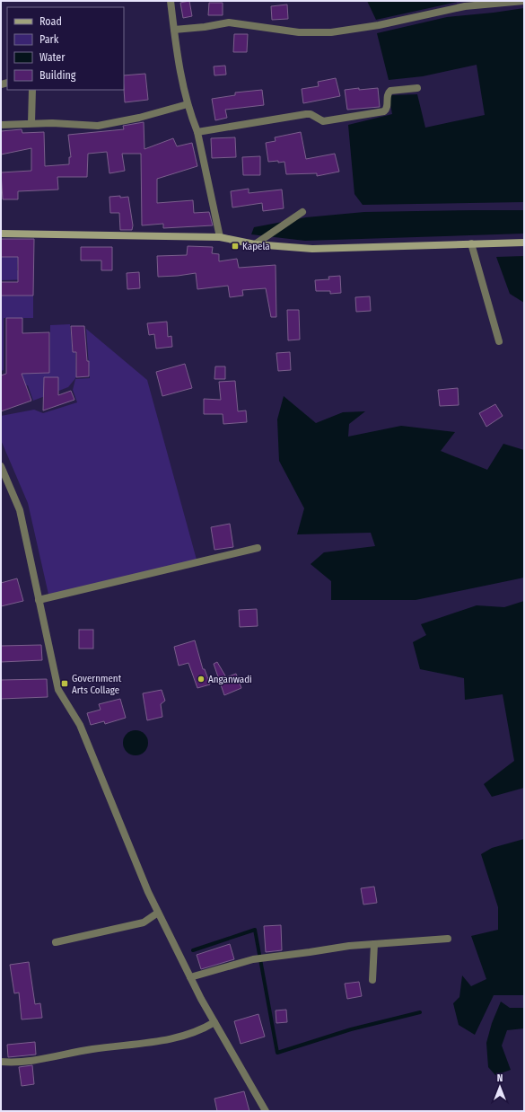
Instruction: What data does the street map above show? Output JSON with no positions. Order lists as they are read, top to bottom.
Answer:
{
  "places": {
    "transit": ["Kapela", "Government Arts Collage"],
    "other": ["Anganwadi"]
  },
  "legend": [
    "Road",
    "Park",
    "Water",
    "Building"
  ],
  "north": "top"
}
